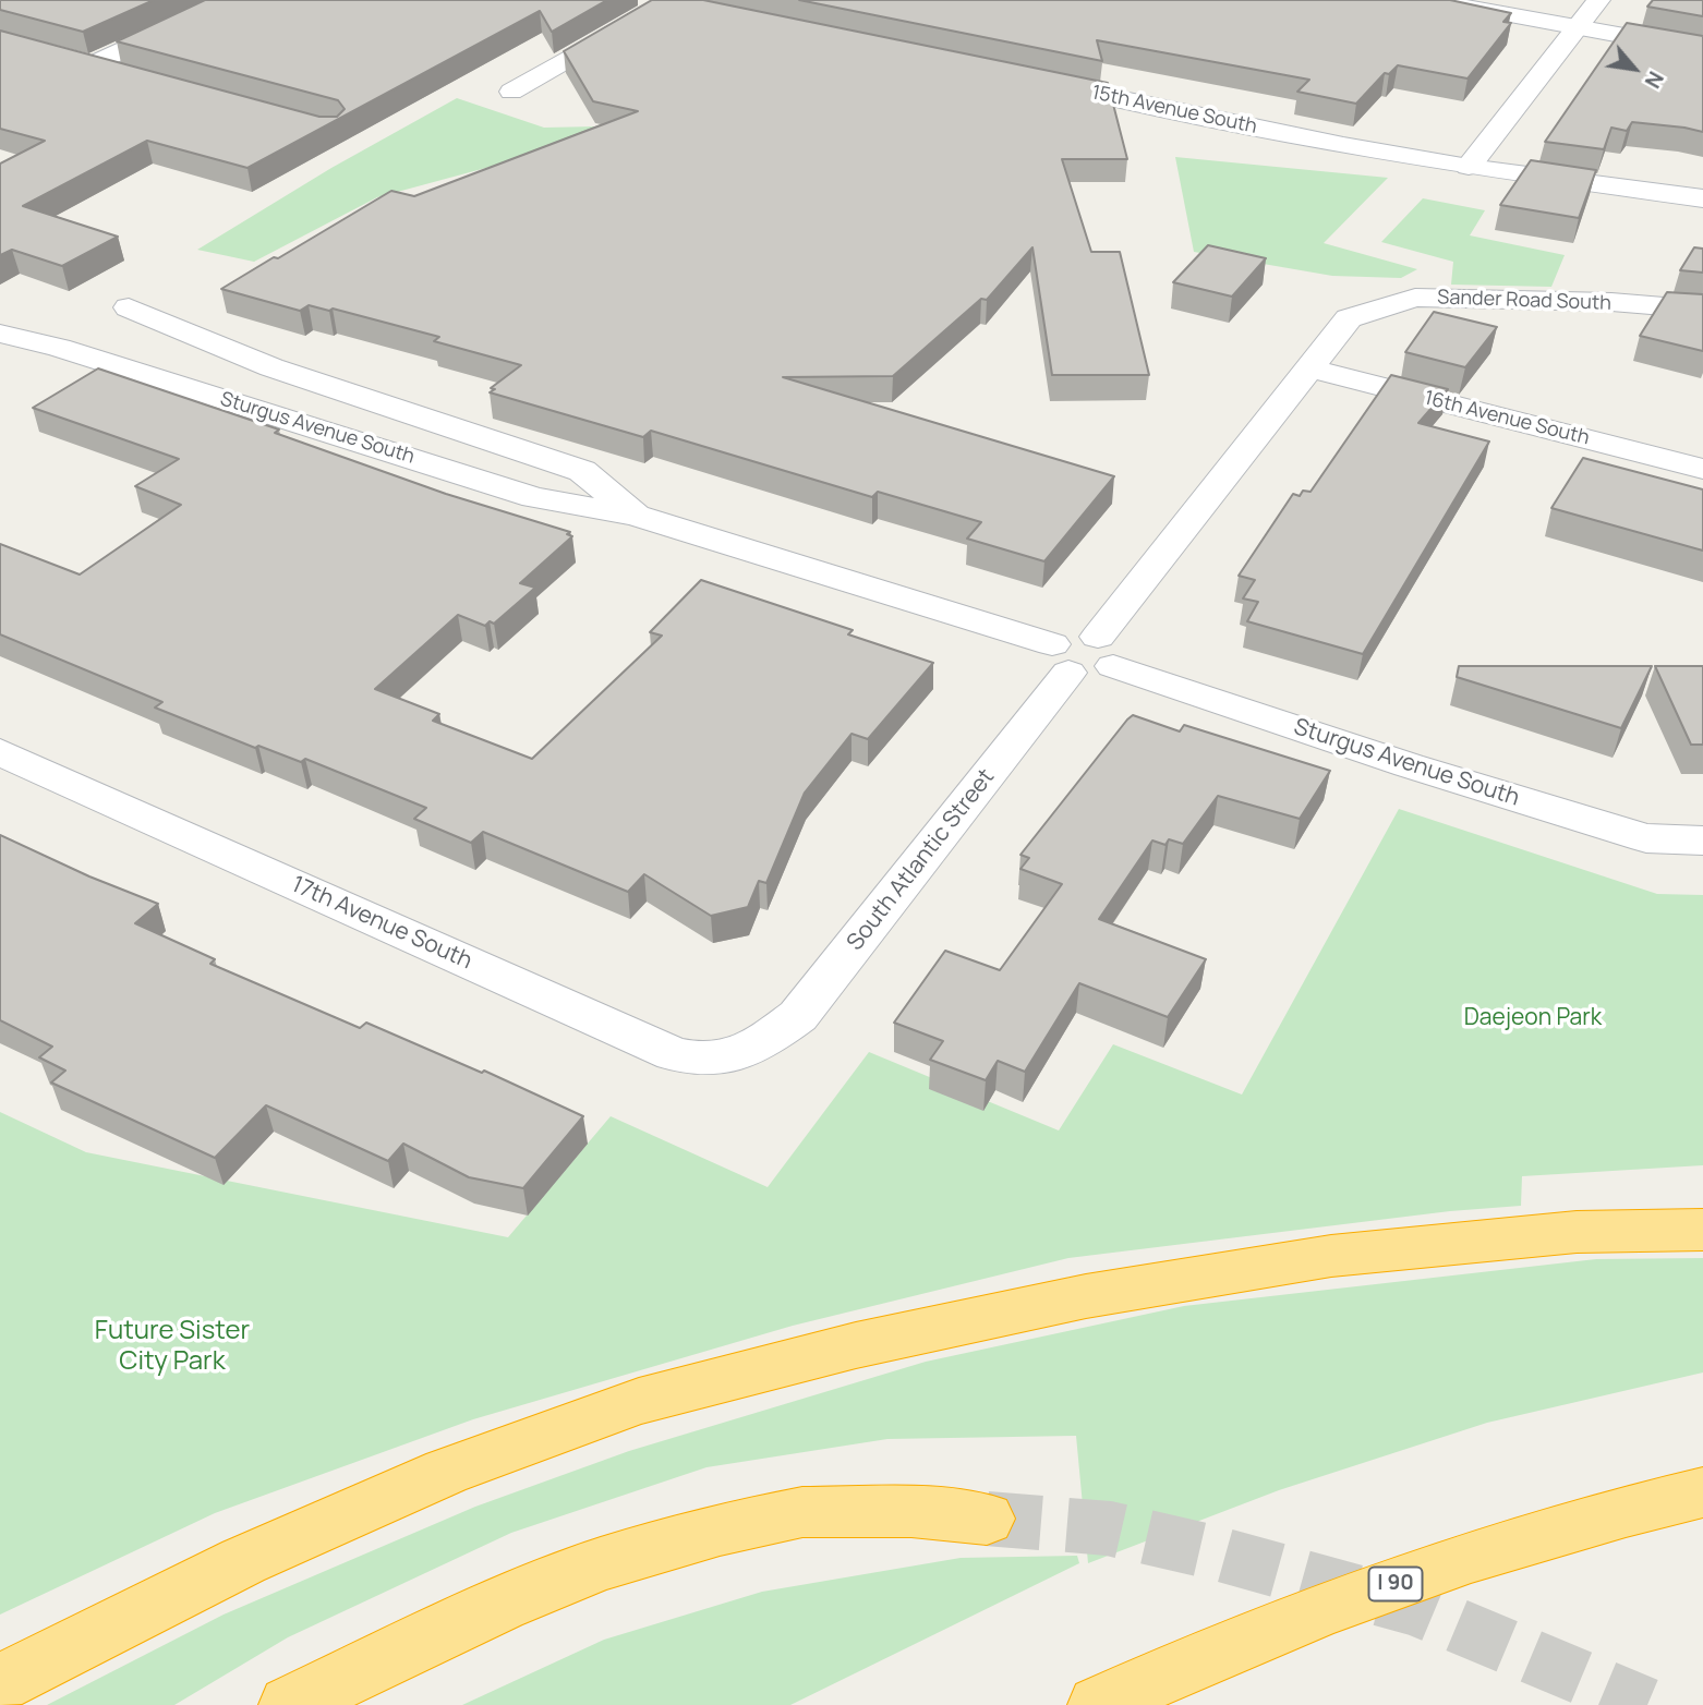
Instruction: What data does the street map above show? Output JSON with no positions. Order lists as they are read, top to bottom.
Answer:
{
  "streets": {
    "highway": ["I 90"],
    "street": [
      "15th Avenue South",
      "Sander Road South",
      "16th Avenue South",
      "Sturgus Avenue South",
      "South Atlantic Street",
      "17th Avenue South"
    ]
  },
  "crossings": [
    ["Sander Road South", "16th Avenue South"],
    ["Sturgus Avenue South", "South Atlantic Street"],
    ["South Atlantic Street", "17th Avenue South"]
  ],
  "parks": ["Daejeon Park", "Future Sister City Park"],
  "north": "bottom right"
}
